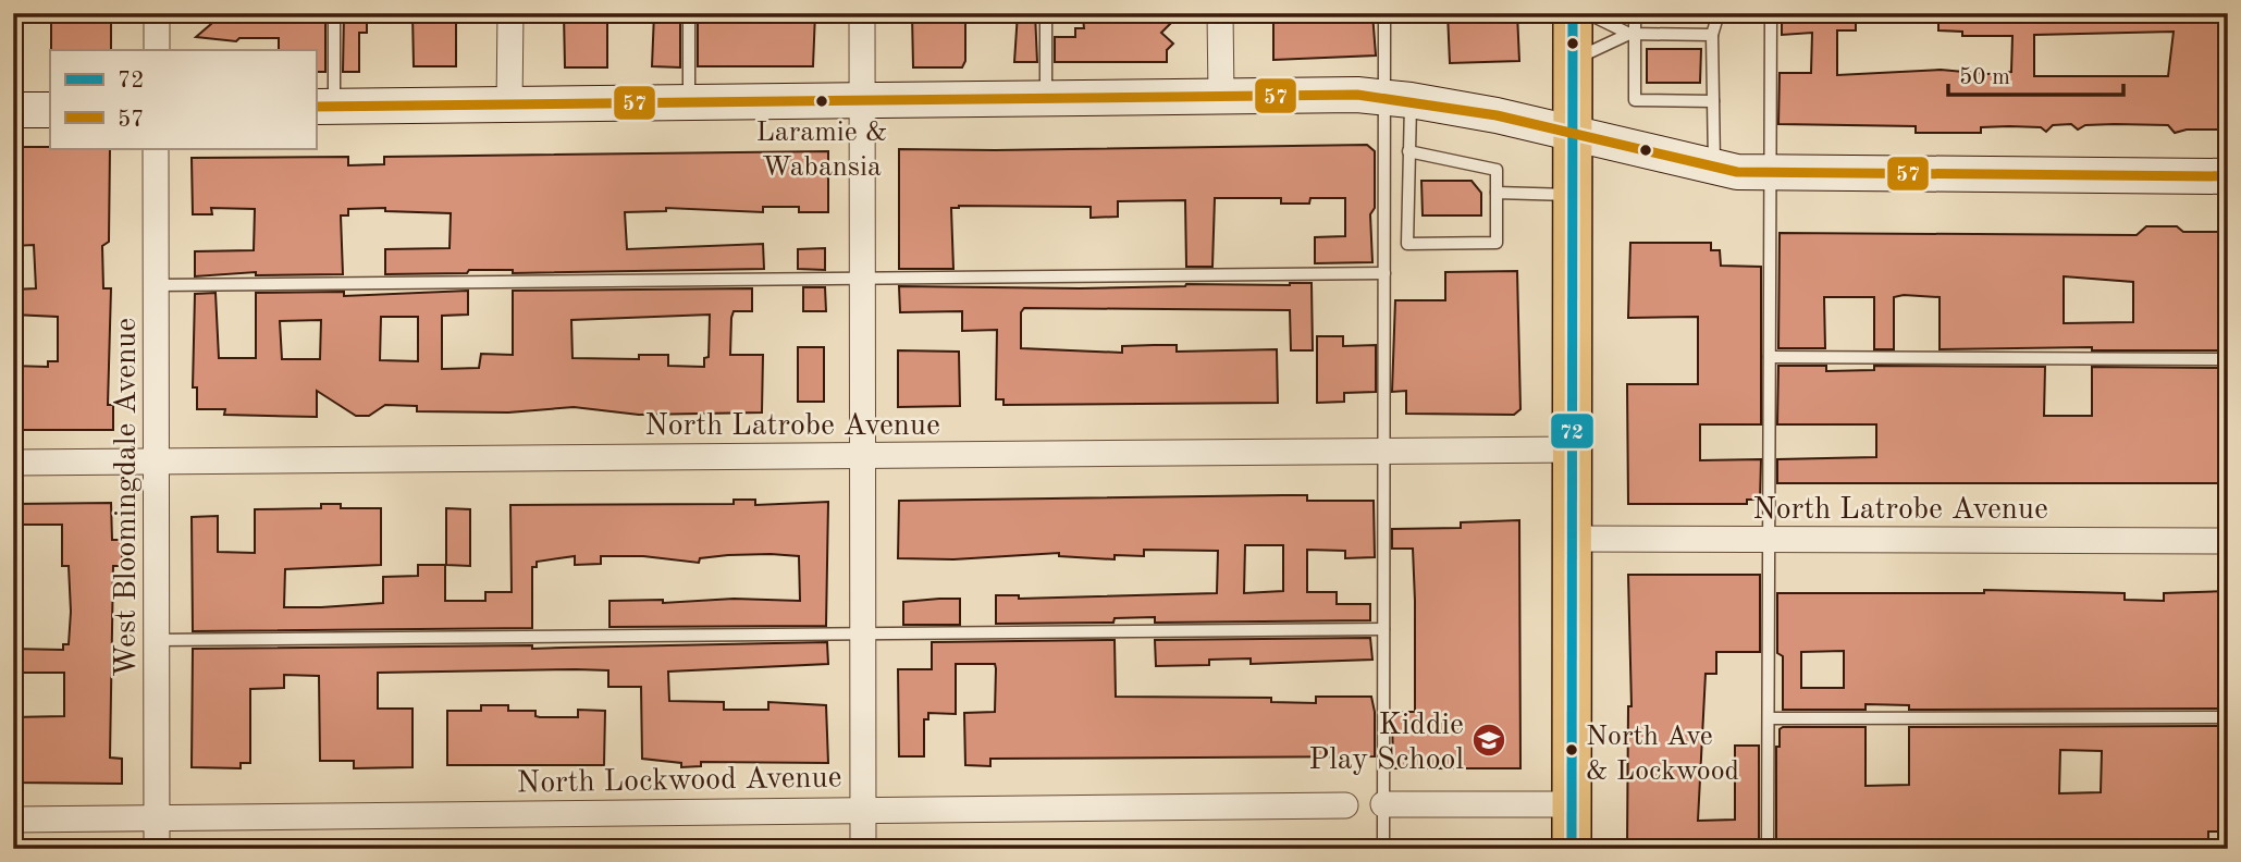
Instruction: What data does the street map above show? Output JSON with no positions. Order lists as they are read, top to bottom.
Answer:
{
  "streets": {
    "street": ["North Latrobe Avenue", "West Bloomingdale Avenue", "North Lockwood Avenue"]
  },
  "crossings": [
    ["North Latrobe Avenue", "West Bloomingdale Avenue"],
    ["West Bloomingdale Avenue", "North Lockwood Avenue"]
  ],
  "places": {
    "other": ["Laramie & Wabansia", "North Ave & Lockwood"],
    "school or university": ["Kiddie Play School"]
  },
  "lines": ["transit line 72", "transit line 57"],
  "legend": ["72", "57"],
  "scale_bar": "50 m"
}
